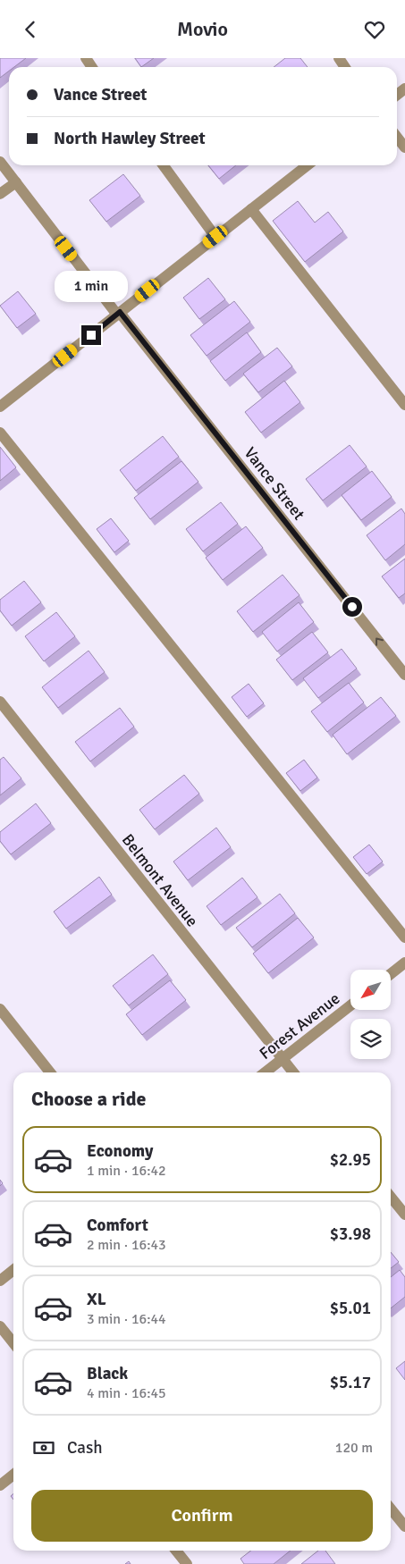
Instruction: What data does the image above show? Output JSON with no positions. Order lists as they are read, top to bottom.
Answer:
{
  "streets": {
    "street": ["Vance Street", "Belmont Avenue", "Forest Avenue"]
  },
  "crossings": [
    ["Belmont Avenue", "Forest Avenue"]
  ],
  "one_way": ["Vance Street"],
  "north": "bottom left",
  "page": {
    "header": "Movio",
    "banner": ["Vance Street", "North Hawley Street"],
    "bubble": "1 min",
    "heading": "Choose a ride",
    "list": [
      {
        "name": "Economy",
        "note": "1 min · 16:42",
        "value": "$2.95"
      },
      {
        "name": "Comfort",
        "note": "2 min · 16:43",
        "value": "$3.98"
      },
      {
        "name": "XL",
        "note": "3 min · 16:44",
        "value": "$5.01"
      },
      {
        "name": "Black",
        "note": "4 min · 16:45",
        "value": "$5.17"
      }
    ],
    "pay": ["Cash", "120 m"],
    "buttons": "Confirm"
  }
}
